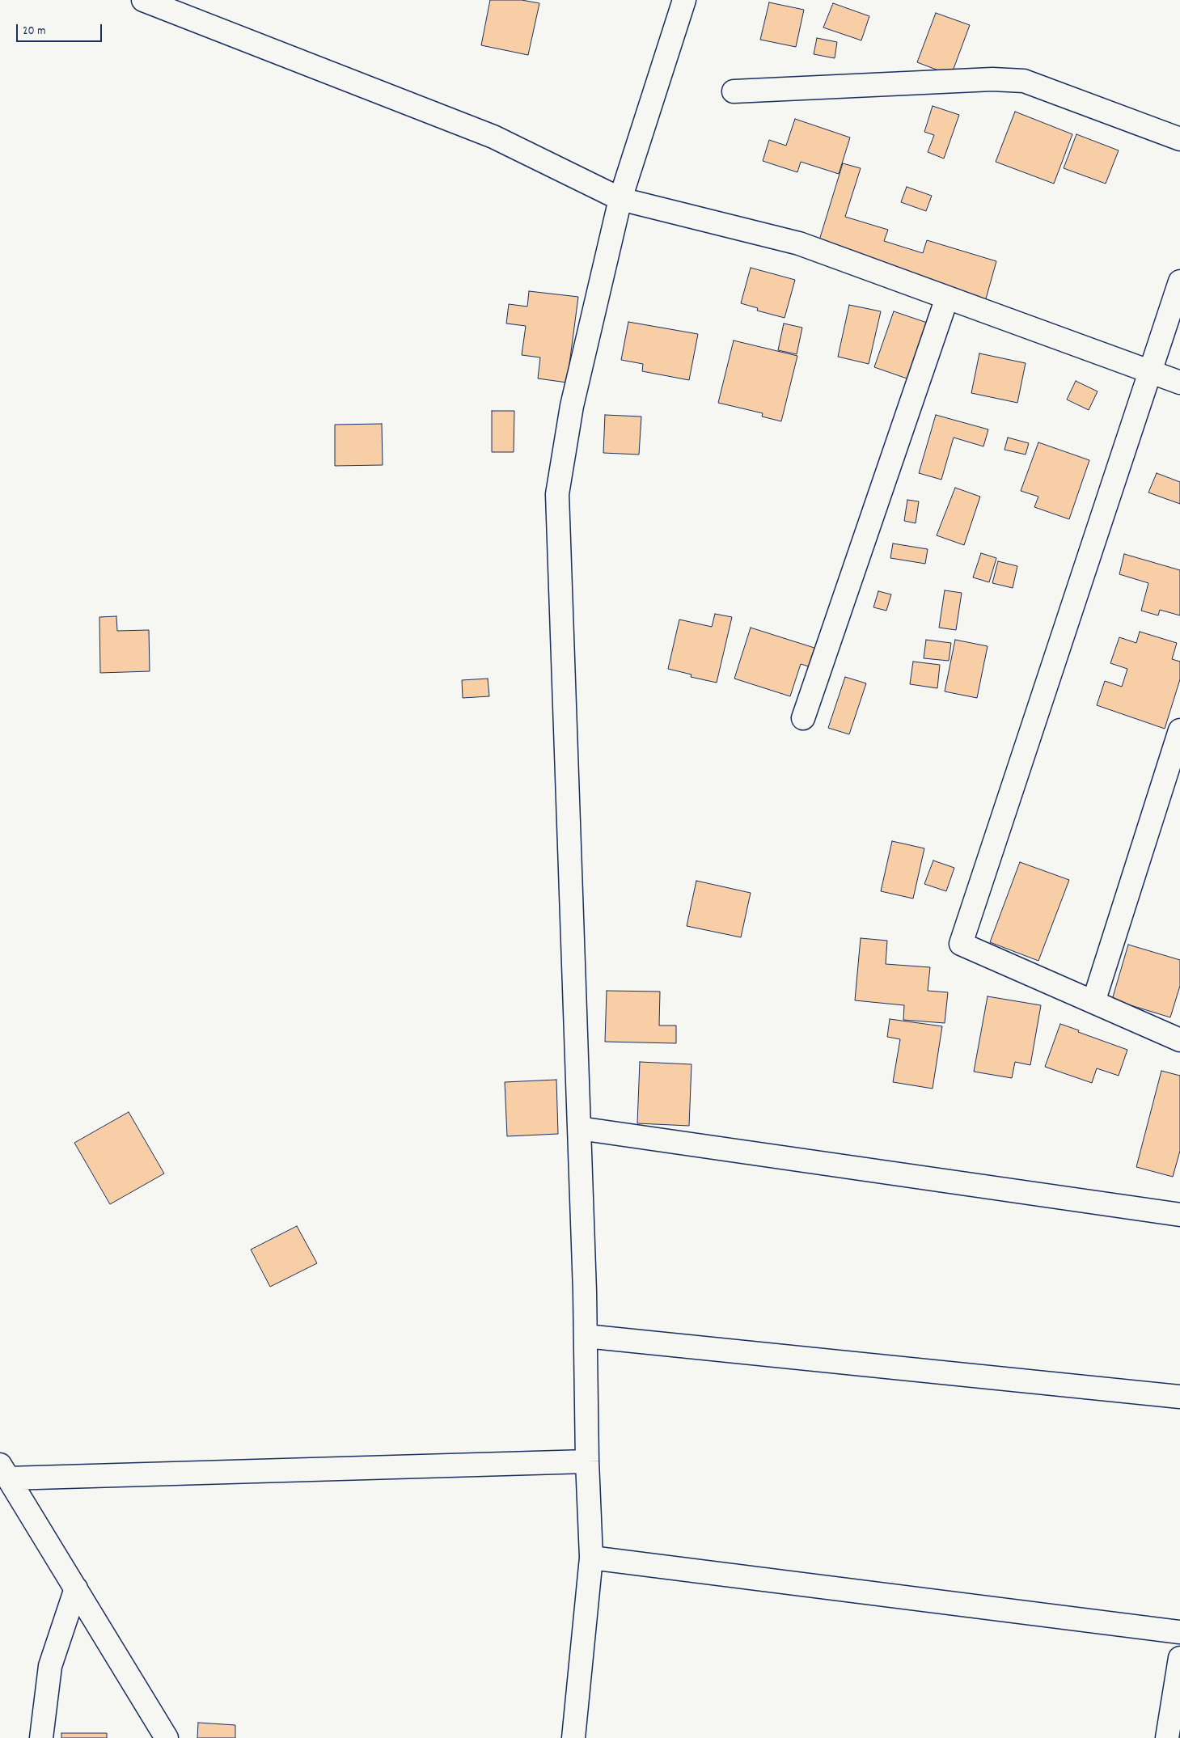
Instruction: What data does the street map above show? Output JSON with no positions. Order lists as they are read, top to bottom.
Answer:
{
  "scale_bar": "20 m"
}
